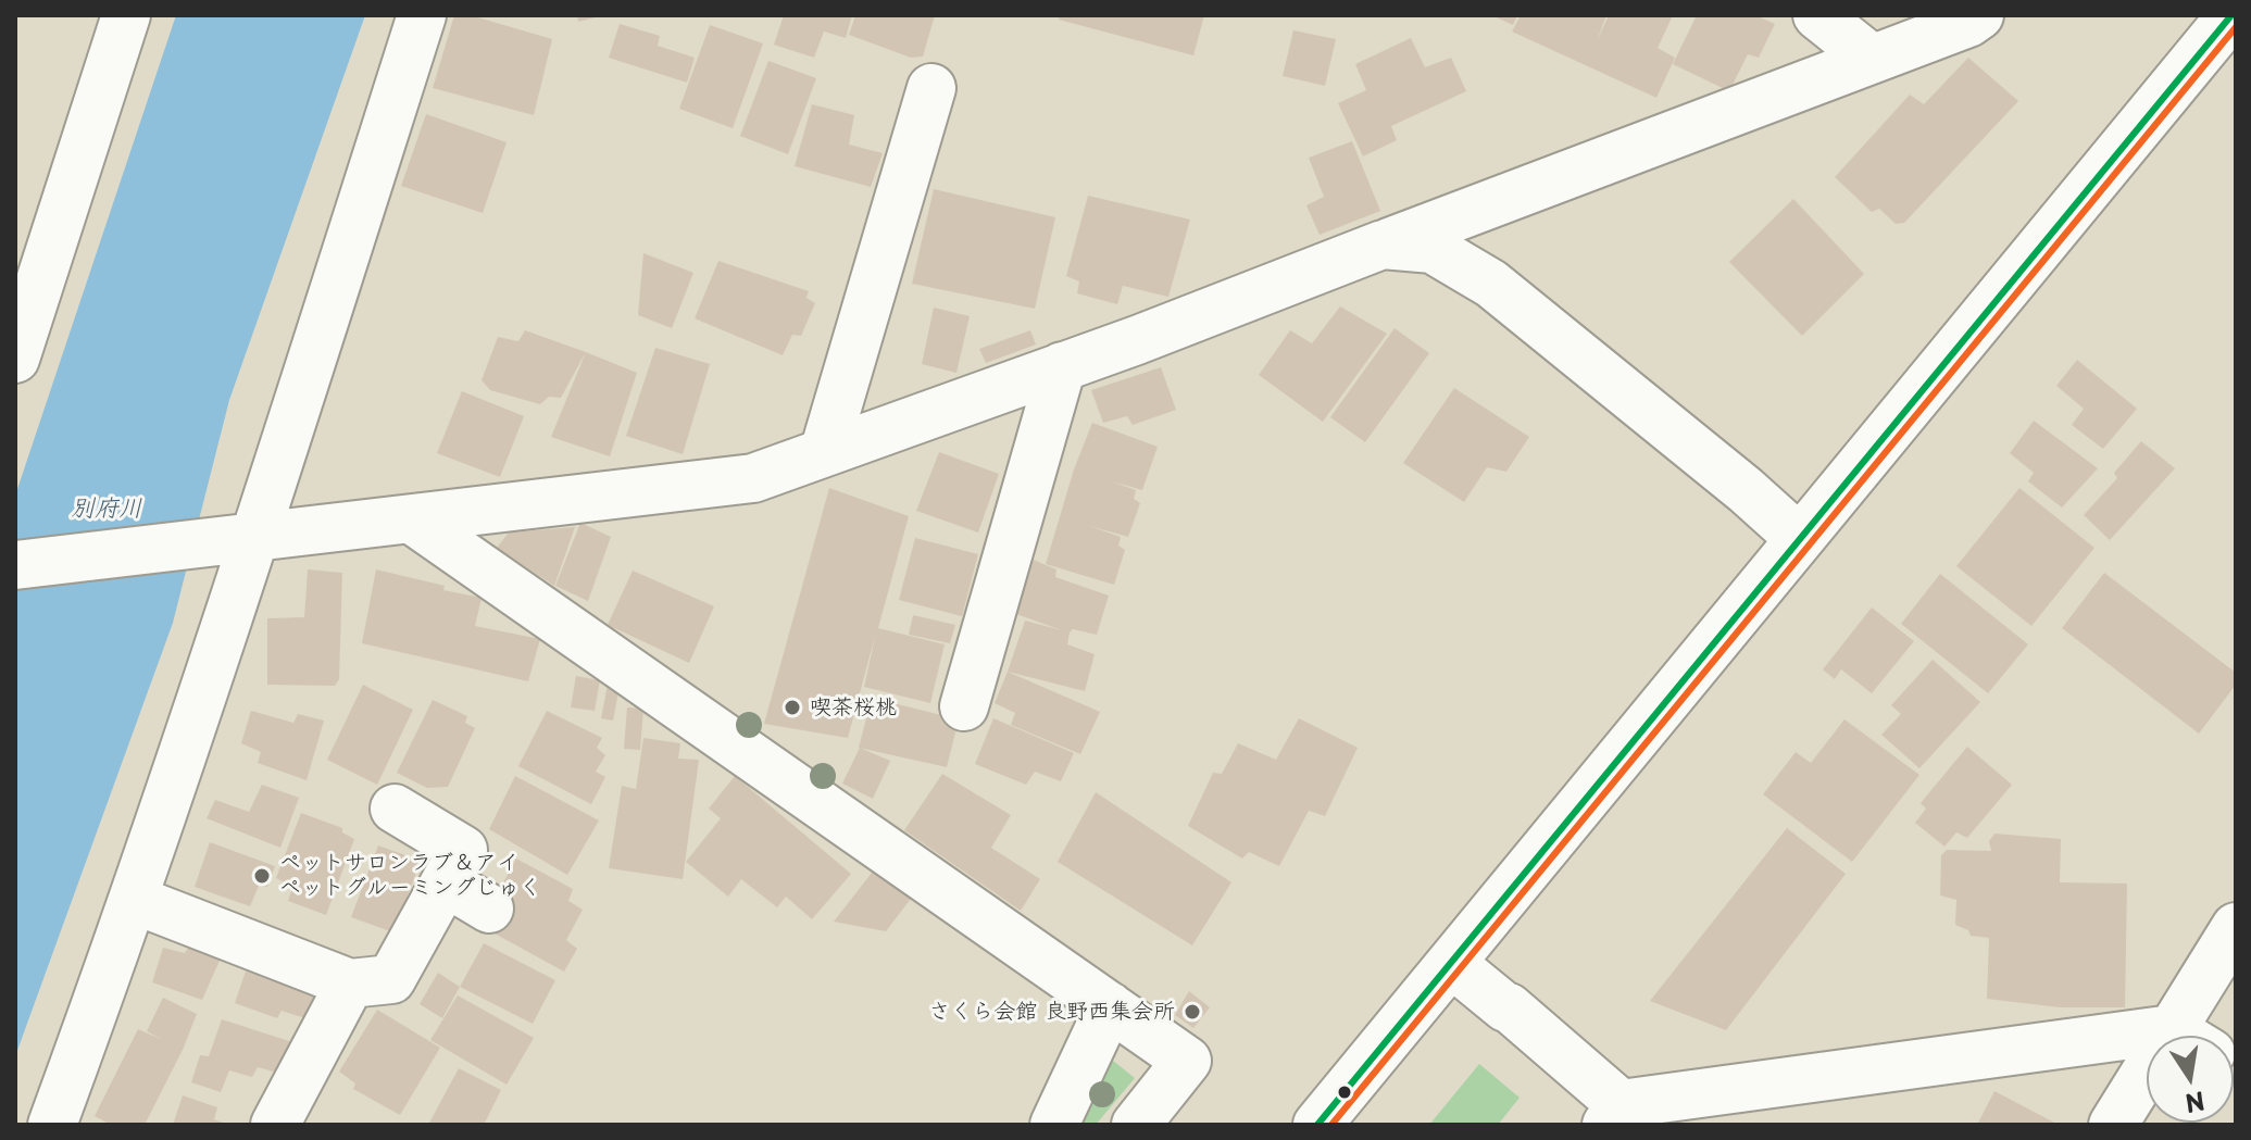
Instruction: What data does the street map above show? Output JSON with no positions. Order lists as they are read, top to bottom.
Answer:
{
  "water": ["別府川"],
  "places": ["喫茶桜桃", "ペットサロンラブ＆アイ ペットグルーミングじゅく", "さくら会館 良野西集会所"],
  "north": "bottom"
}
